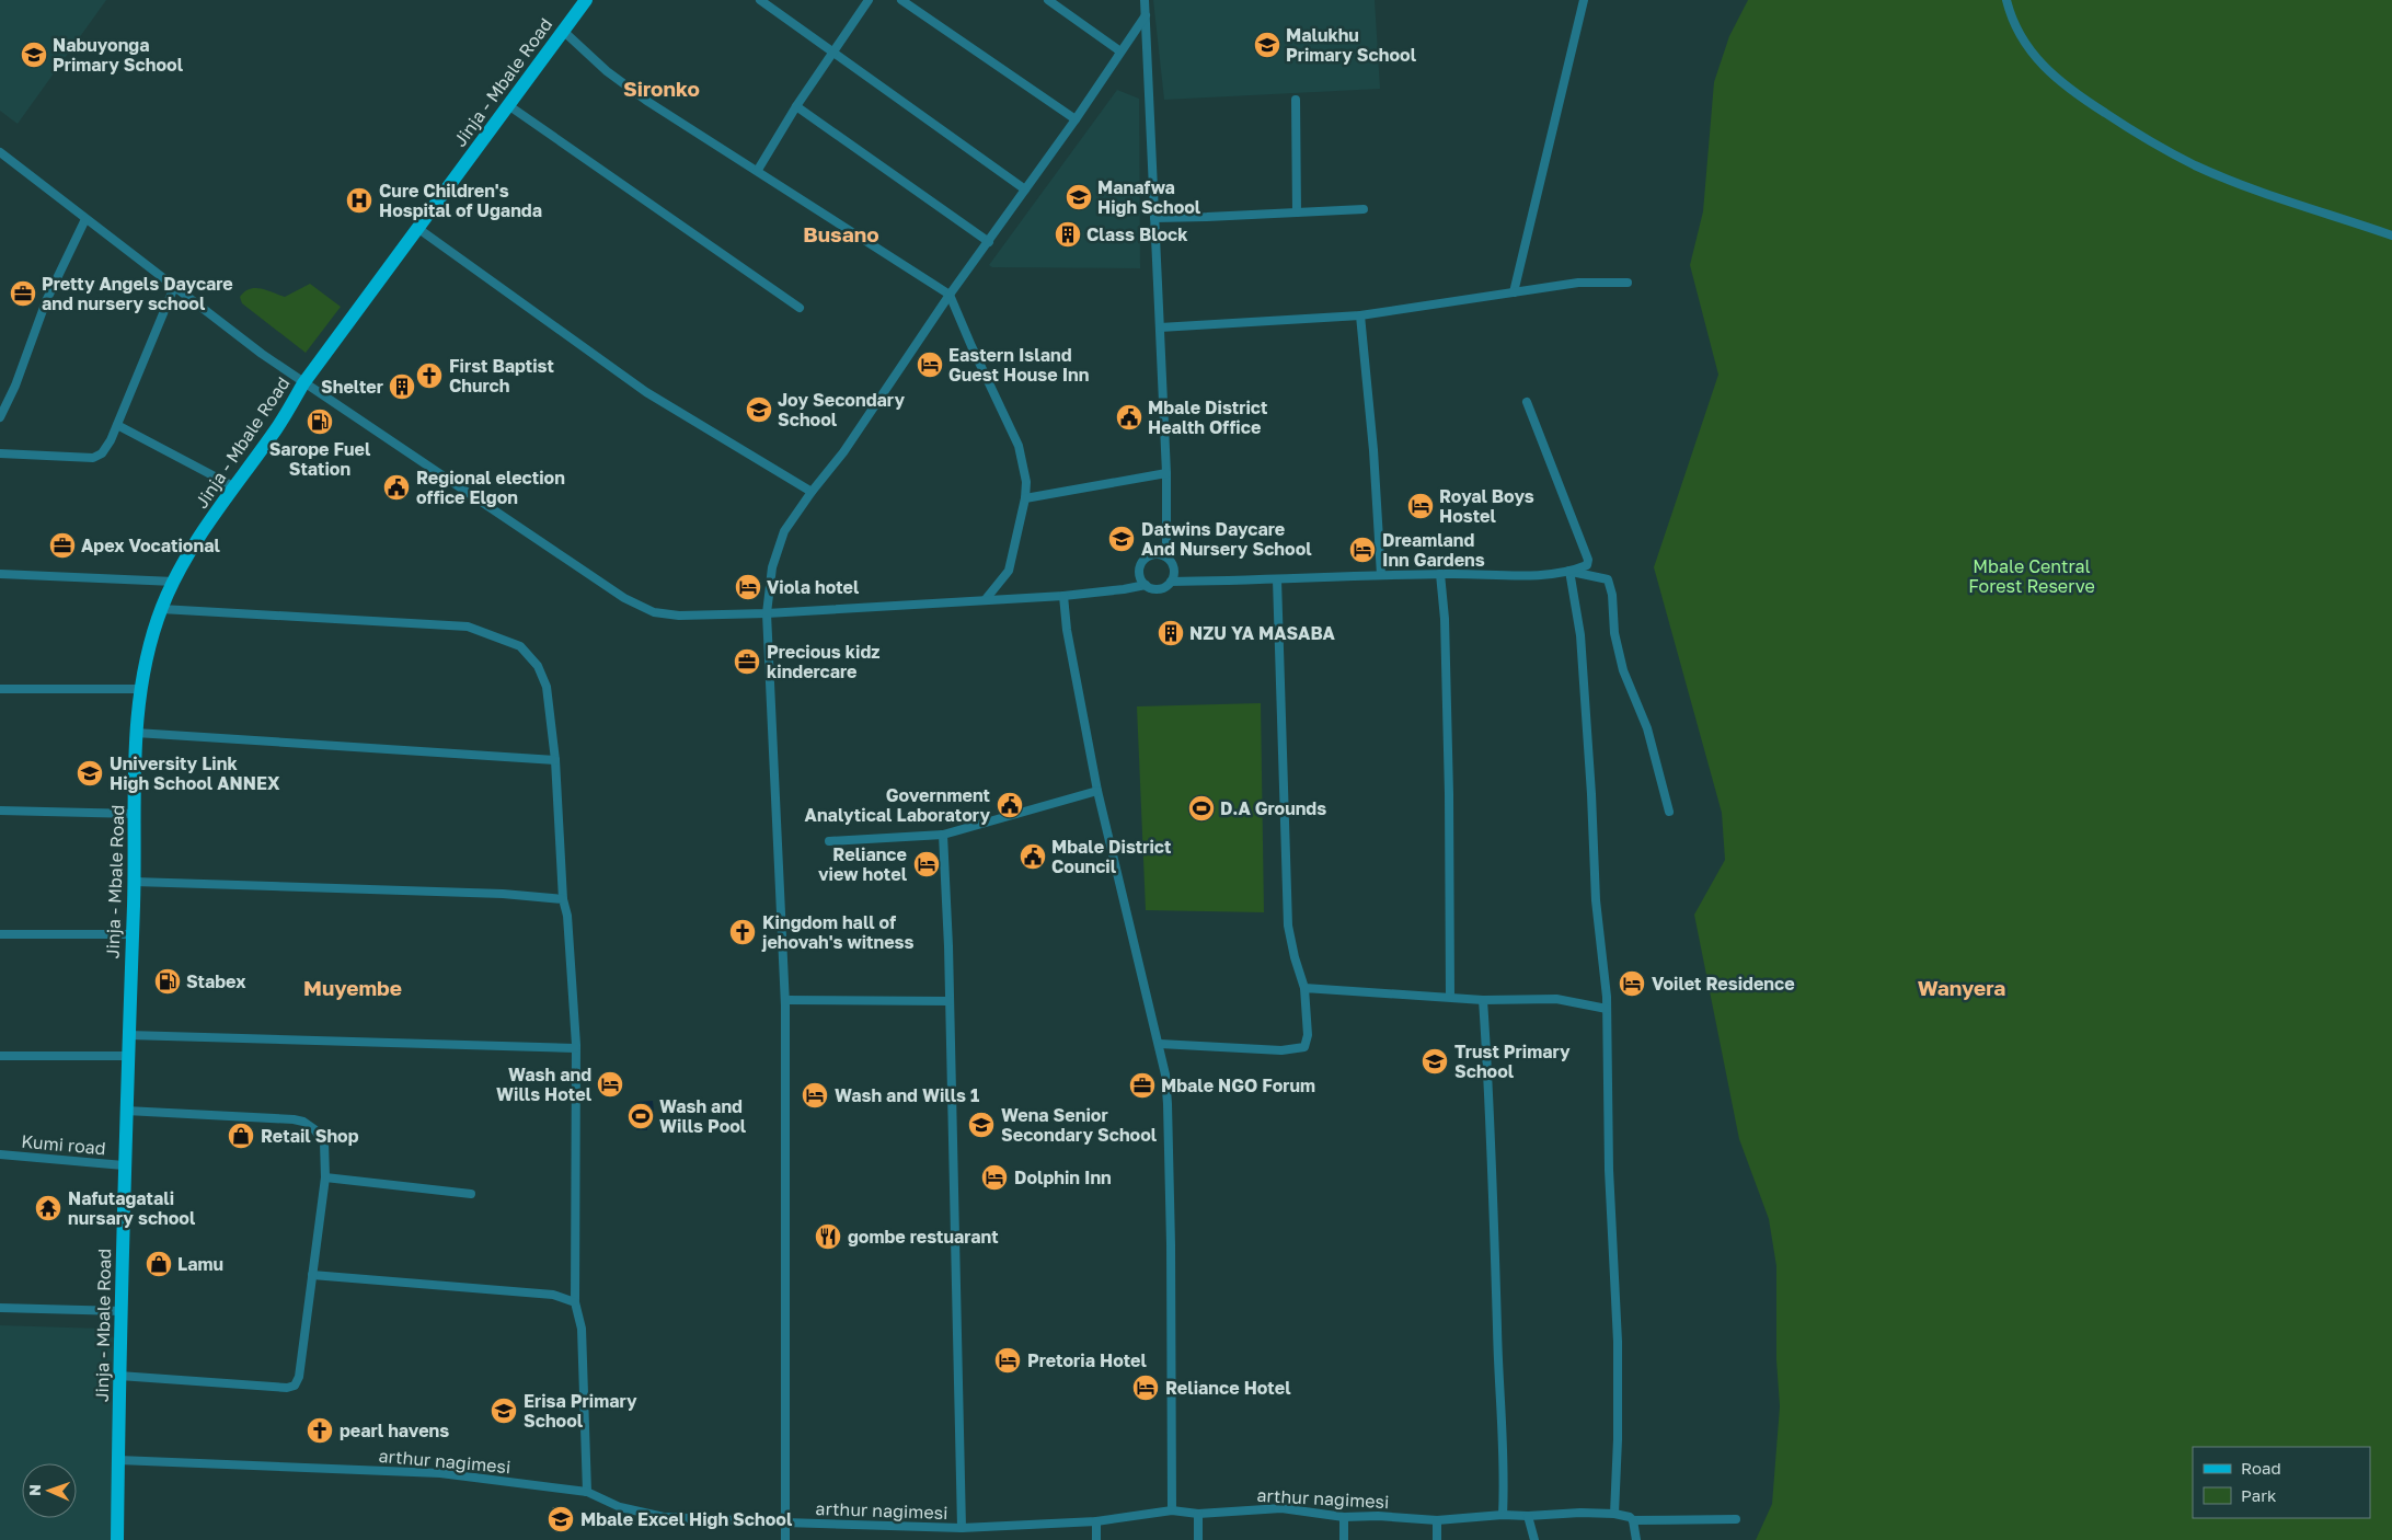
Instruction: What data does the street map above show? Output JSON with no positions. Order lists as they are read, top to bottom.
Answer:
{
  "streets": {
    "main road": ["Jinja - Mbale Road"],
    "street": ["Kumi road", "arthur nagimesi"]
  },
  "crossings": [
    ["Jinja - Mbale Road", "Kumi road"],
    ["Jinja - Mbale Road", "arthur nagimesi"]
  ],
  "districts": [
    "Sironko",
    "Busano",
    "Muyembe",
    "Wanyera"
  ],
  "parks": ["Mbale Central Forest Reserve"],
  "places": {
    "school or university": [
      "Malukhu Primary School",
      "Nabuyonga Primary School",
      "Manafwa High School",
      "Joy Secondary School",
      "Datwins Daycare And Nursery School",
      "University Link High School ANNEX",
      "Trust Primary School",
      "Wena Senior Secondary School",
      "Erisa Primary School",
      "Mbale Excel High School"
    ],
    "hospital": ["Cure Children's Hospital of Uganda"],
    "building": ["Class Block", "Shelter", "NZU YA MASABA"],
    "office": [
      "Pretty Angels Daycare and nursery school",
      "Apex Vocational",
      "Precious kidz kindercare",
      "Mbale NGO Forum"
    ],
    "hotel": [
      "Eastern Island Guest House Inn",
      "Royal Boys Hostel",
      "Dreamland Inn Gardens",
      "Viola hotel",
      "Reliance view hotel",
      "Voilet Residence",
      "Wash and Wills Hotel",
      "Wash and Wills 1",
      "Dolphin Inn",
      "Pretoria Hotel",
      "Reliance Hotel"
    ],
    "church": ["First Baptist Church", "Kingdom hall of jehovah's witness", "pearl havens"],
    "public building": [
      "Mbale District Health Office",
      "Regional election office Elgon",
      "Government Analytical Laboratory",
      "Mbale District Council"
    ],
    "fuel station": ["Sarope Fuel Station", "Stabex"],
    "sports": ["D.A Grounds", "Wash and Wills Pool"],
    "shop": ["Retail Shop", "Lamu"],
    "temple": ["Nafutagatali nursary school"],
    "restaurant": ["gombe restuarant"]
  },
  "legend": ["Road", "Park"],
  "north": "left"
}
